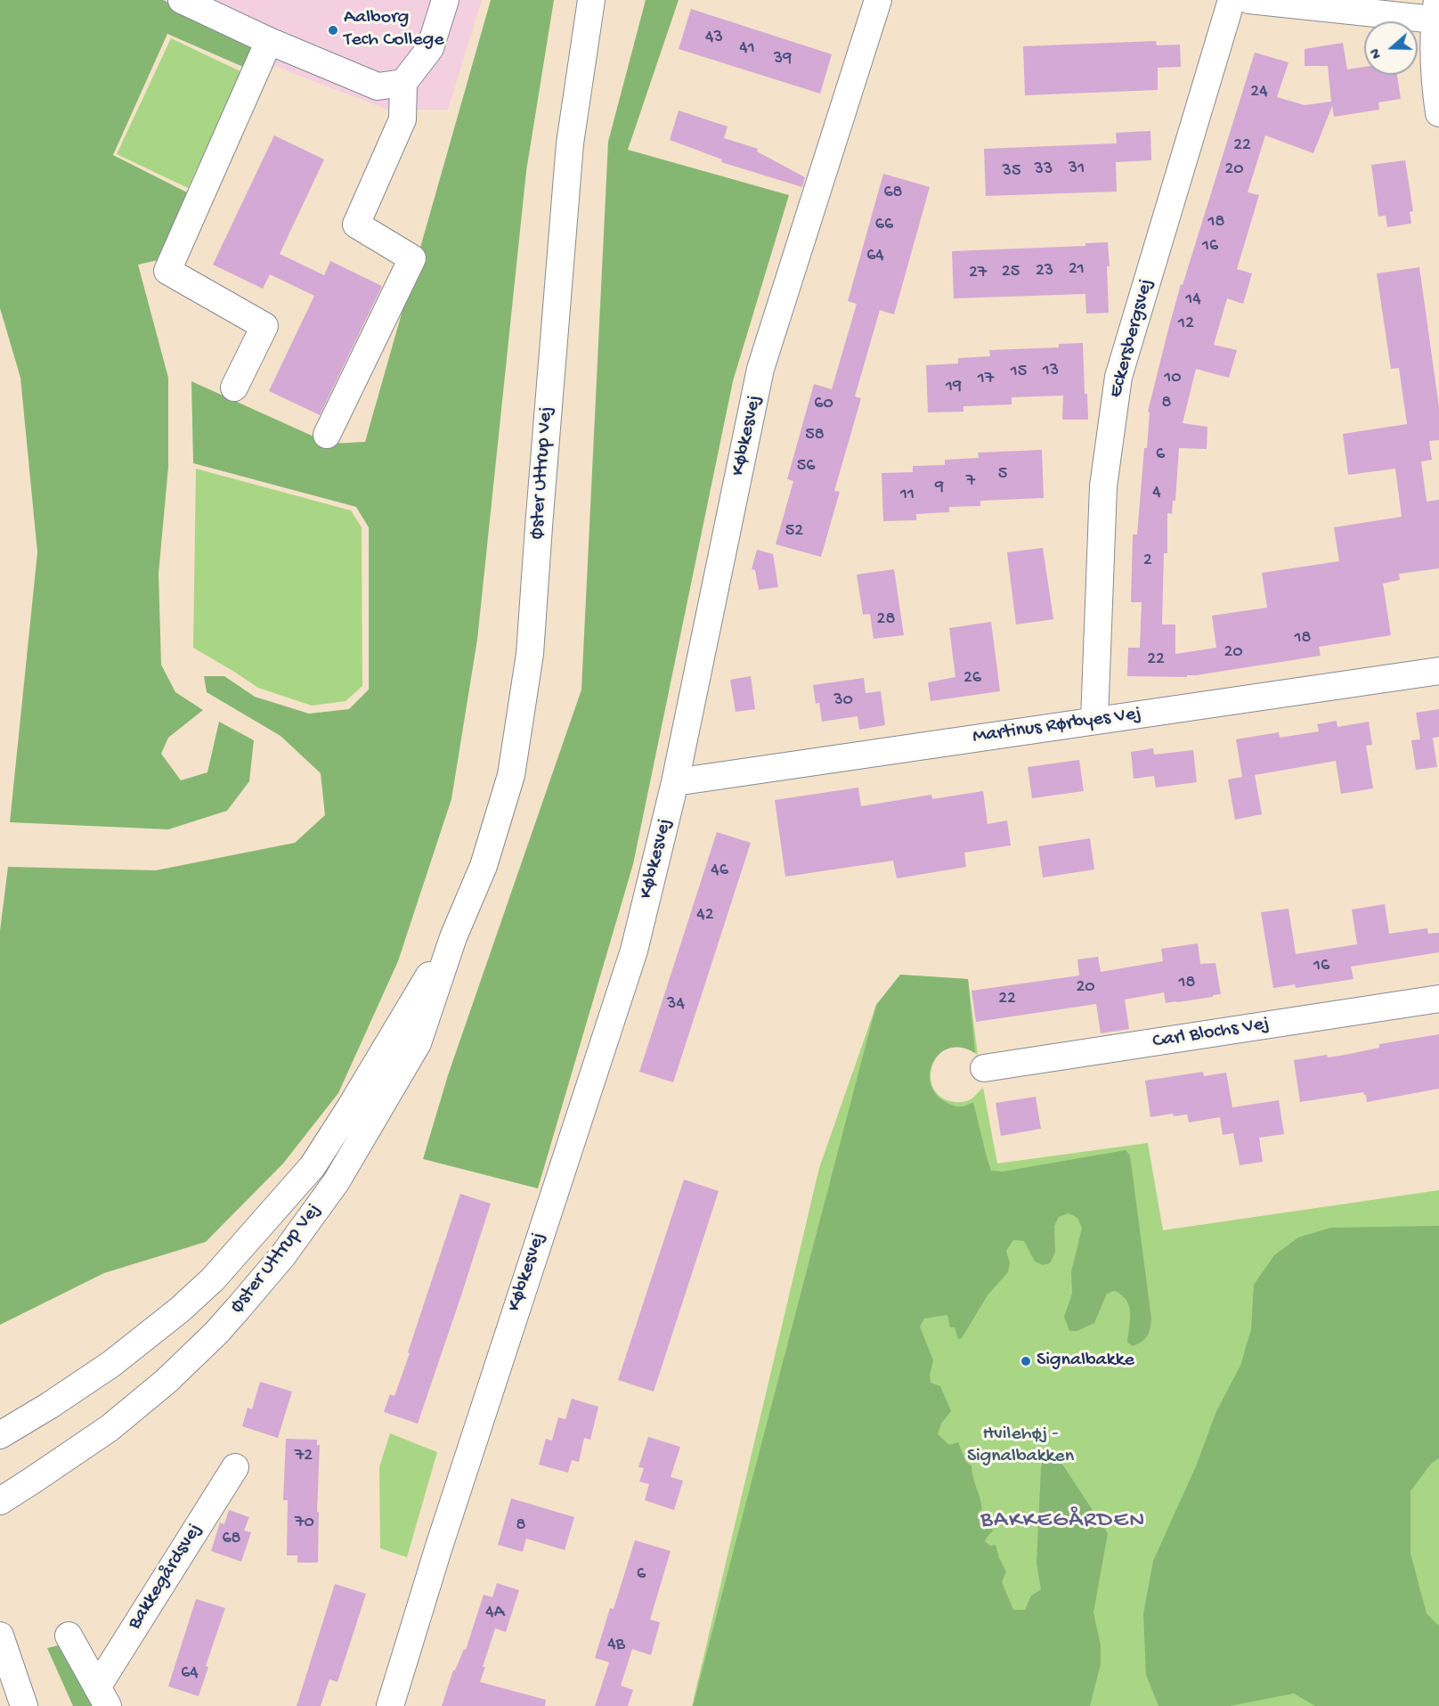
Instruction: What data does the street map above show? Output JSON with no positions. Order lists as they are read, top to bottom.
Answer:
{
  "streets": {
    "street": [
      "Eckersbergsvej",
      "Købkesvej",
      "Øster Uttrup Vej",
      "Martinus Rørbyes Vej",
      "Carl Blochs Vej",
      "Bakkegårdsvej"
    ]
  },
  "crossings": [
    ["Eckersbergsvej", "Martinus Rørbyes Vej"],
    ["Købkesvej", "Martinus Rørbyes Vej"]
  ],
  "districts": ["BAKKEGÅRDEN"],
  "parks": ["Hvilehøj - Signalbakken"],
  "places": ["Aalborg Tech College", "Signalbakke"],
  "house_numbers": [
    "43",
    "41",
    "39",
    "24",
    "22",
    "31",
    "33",
    "20",
    "35",
    "68",
    "18",
    "66",
    "16",
    "64",
    "21",
    "23",
    "25",
    "27",
    "14",
    "12",
    "13",
    "15",
    "10",
    "17",
    "19",
    "8",
    "60",
    "58",
    "6",
    "56",
    "5",
    "7",
    "9",
    "4",
    "11",
    "52",
    "2",
    "28",
    "18",
    "20",
    "22",
    "26",
    "30",
    "46",
    "42",
    "16",
    "18",
    "20",
    "22",
    "34",
    "72",
    "70",
    "8",
    "68",
    "6",
    "4A",
    "4B",
    "64"
  ],
  "north": "left"
}
